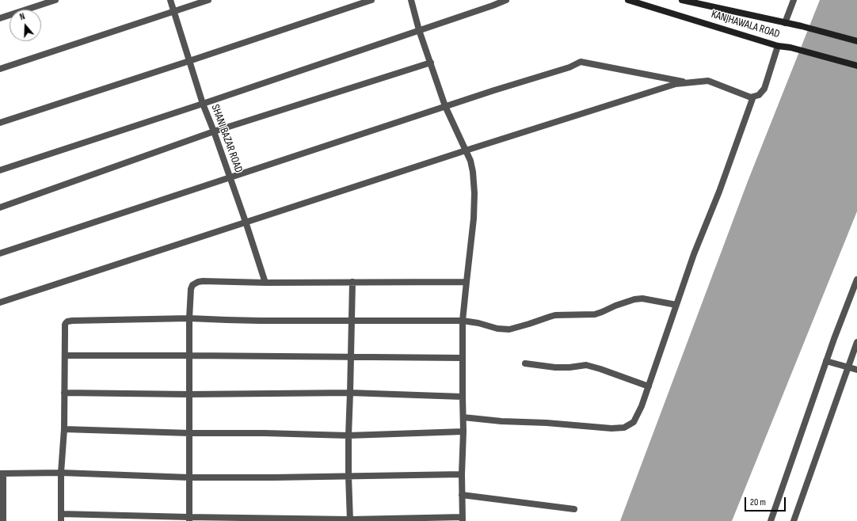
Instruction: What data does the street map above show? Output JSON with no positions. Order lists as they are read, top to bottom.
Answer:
{
  "streets": {
    "main road": ["KANJHAWALA ROAD"],
    "street": ["SHANI BAZAR ROAD"]
  },
  "scale_bar": "20 m",
  "north": "top"
}
